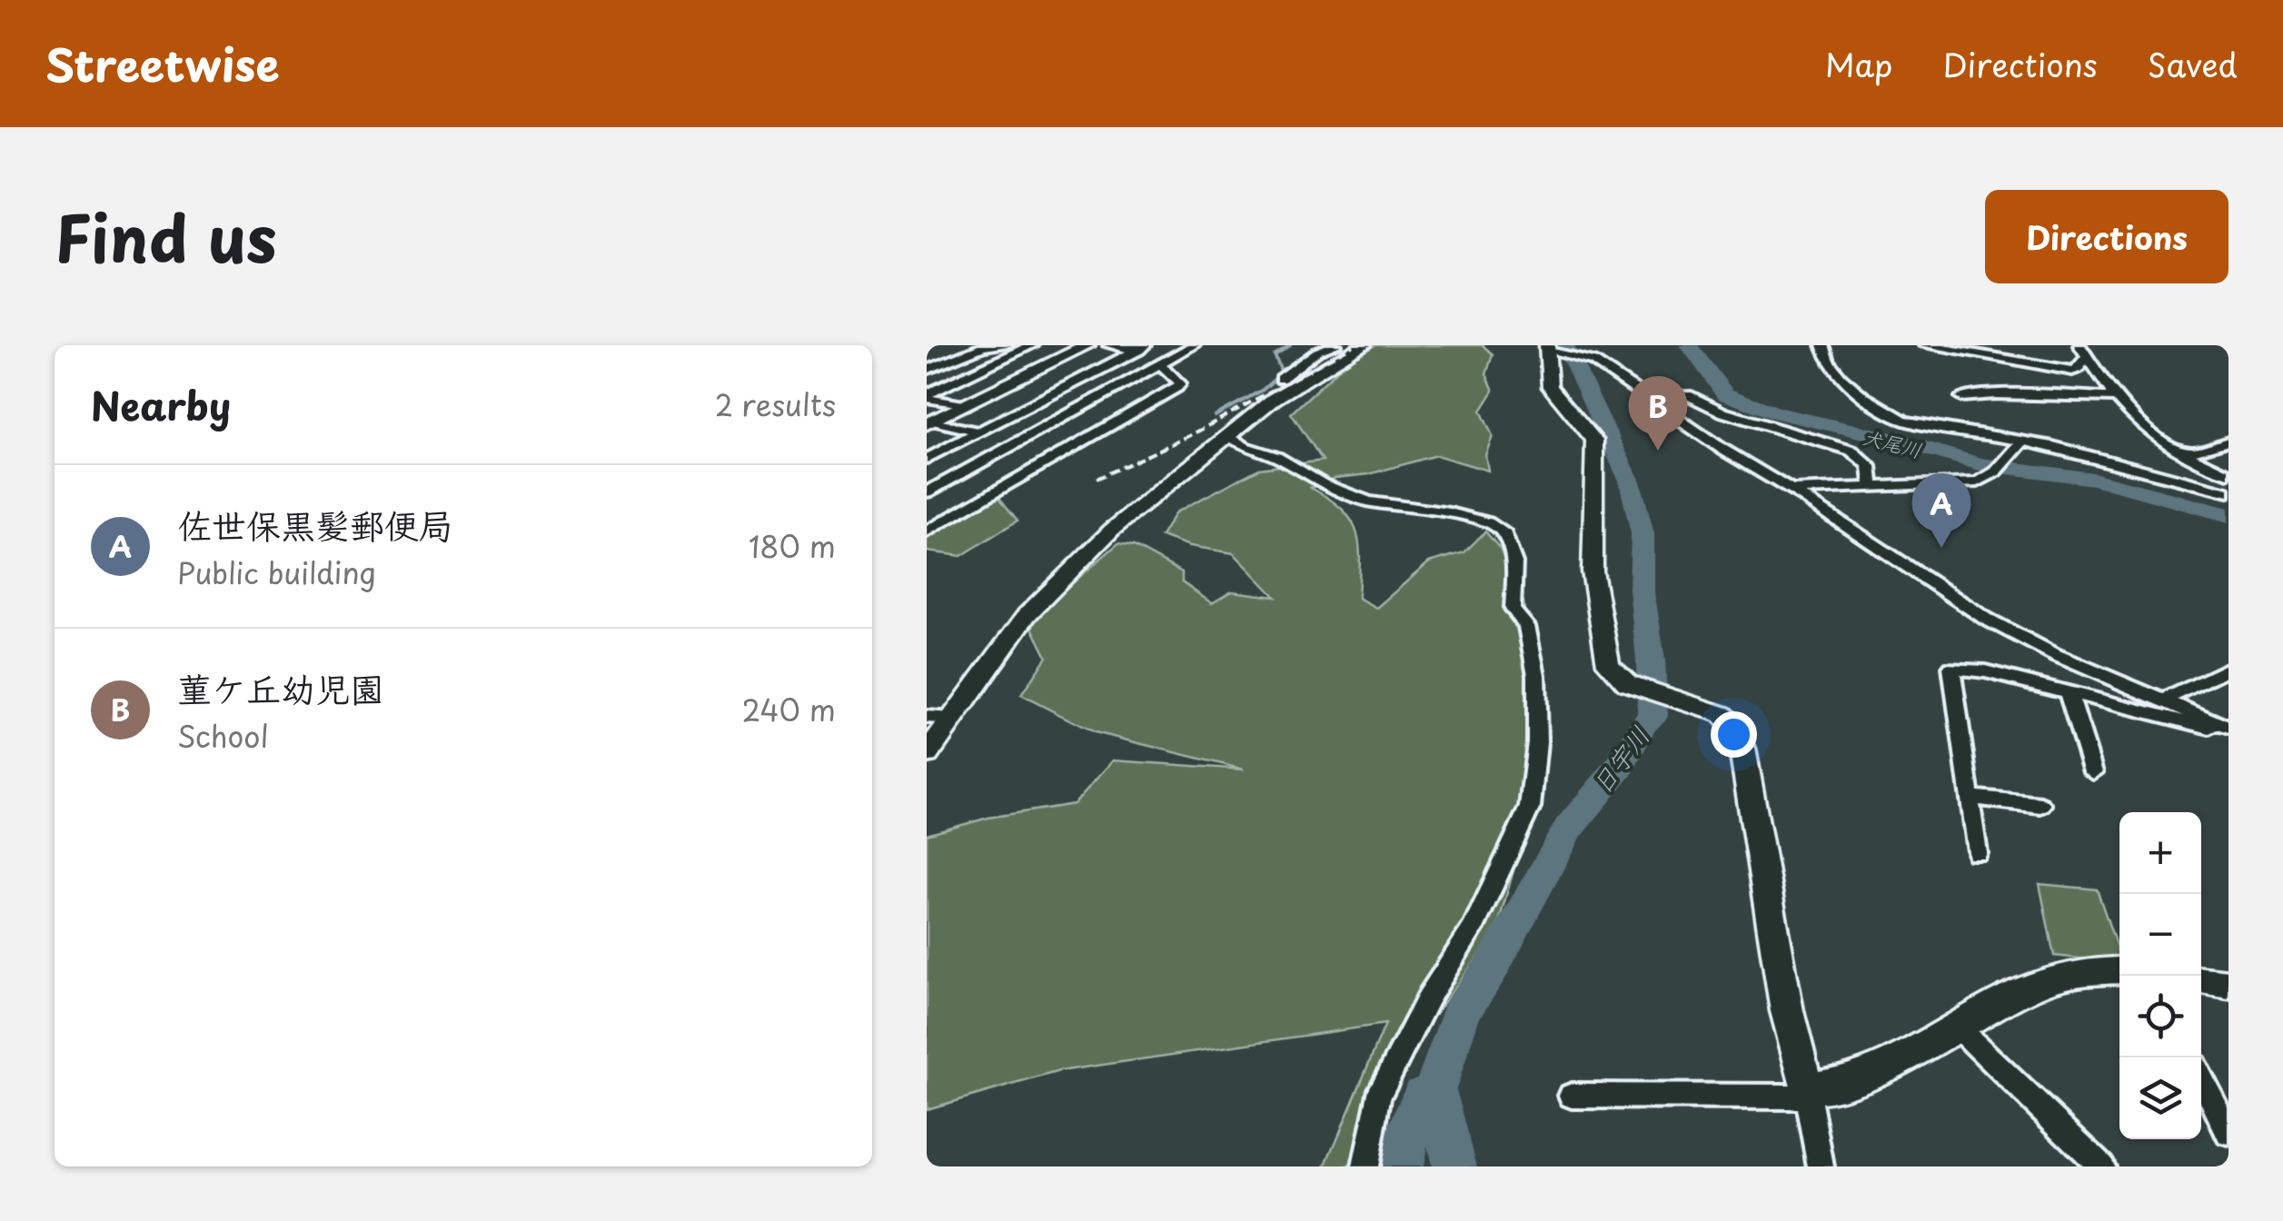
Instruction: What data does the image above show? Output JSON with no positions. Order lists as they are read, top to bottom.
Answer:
{
  "water": ["犬尾川", "日宇川"],
  "page": {
    "header": "Streetwise",
    "nav": ["Map", "Directions", "Saved"],
    "title": "Find us",
    "buttons": "Directions",
    "heading": ["Nearby", "2 results"],
    "pins": ["B", "A"],
    "list": [
      {
        "mark": "A",
        "name": "佐世保黒髪郵便局",
        "note": "Public building",
        "value": "180 m"
      },
      {
        "mark": "B",
        "name": "菫ケ丘幼児園",
        "note": "School",
        "value": "240 m"
      }
    ],
    "map_buttons": ["+", "−"]
  }
}
